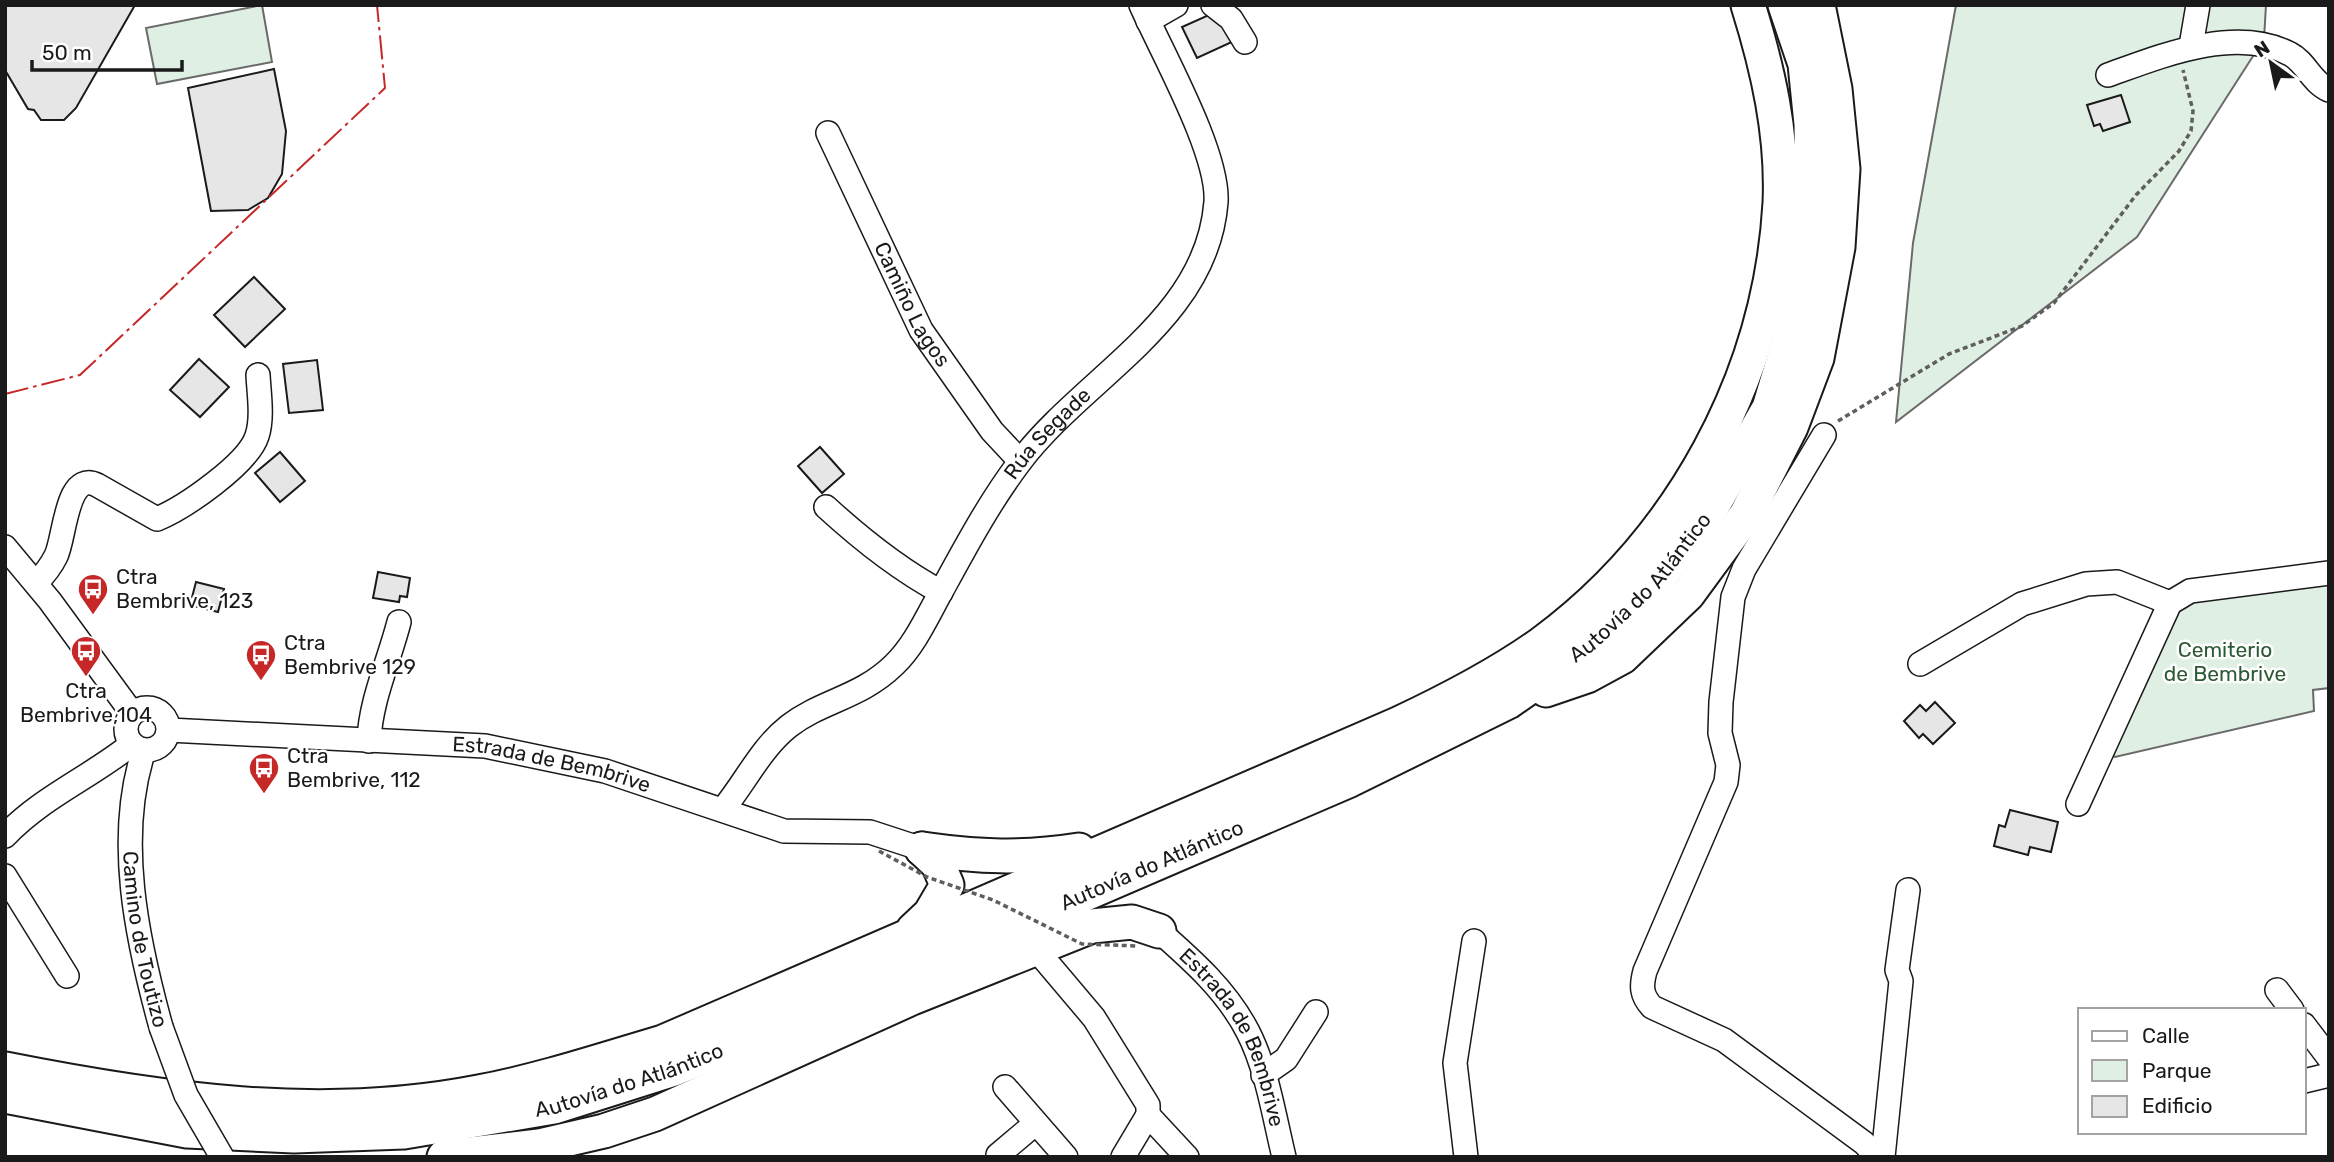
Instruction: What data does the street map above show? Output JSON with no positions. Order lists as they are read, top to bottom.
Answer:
{
  "streets": {
    "highway": ["Autovía do Atlántico"],
    "street": [
      "Camiño Lagos",
      "Rúa Segade",
      "Estrada de Bembrive",
      "Camino de Toutizo"
    ]
  },
  "crossings": [
    ["Camiño Lagos", "Rúa Segade"],
    ["Rúa Segade", "Estrada de Bembrive"],
    ["Estrada de Bembrive", "Camino de Toutizo"]
  ],
  "parks": ["Cemiterio de Bembrive"],
  "places": {
    "bus stop": [
      "Ctra Bembrive, 123",
      "Ctra Bembrive,104",
      "Ctra Bembrive 129",
      "Ctra Bembrive, 112"
    ]
  },
  "legend": ["Calle", "Parque", "Edificio"],
  "scale_bar": "50 m",
  "north": "top left"
}
